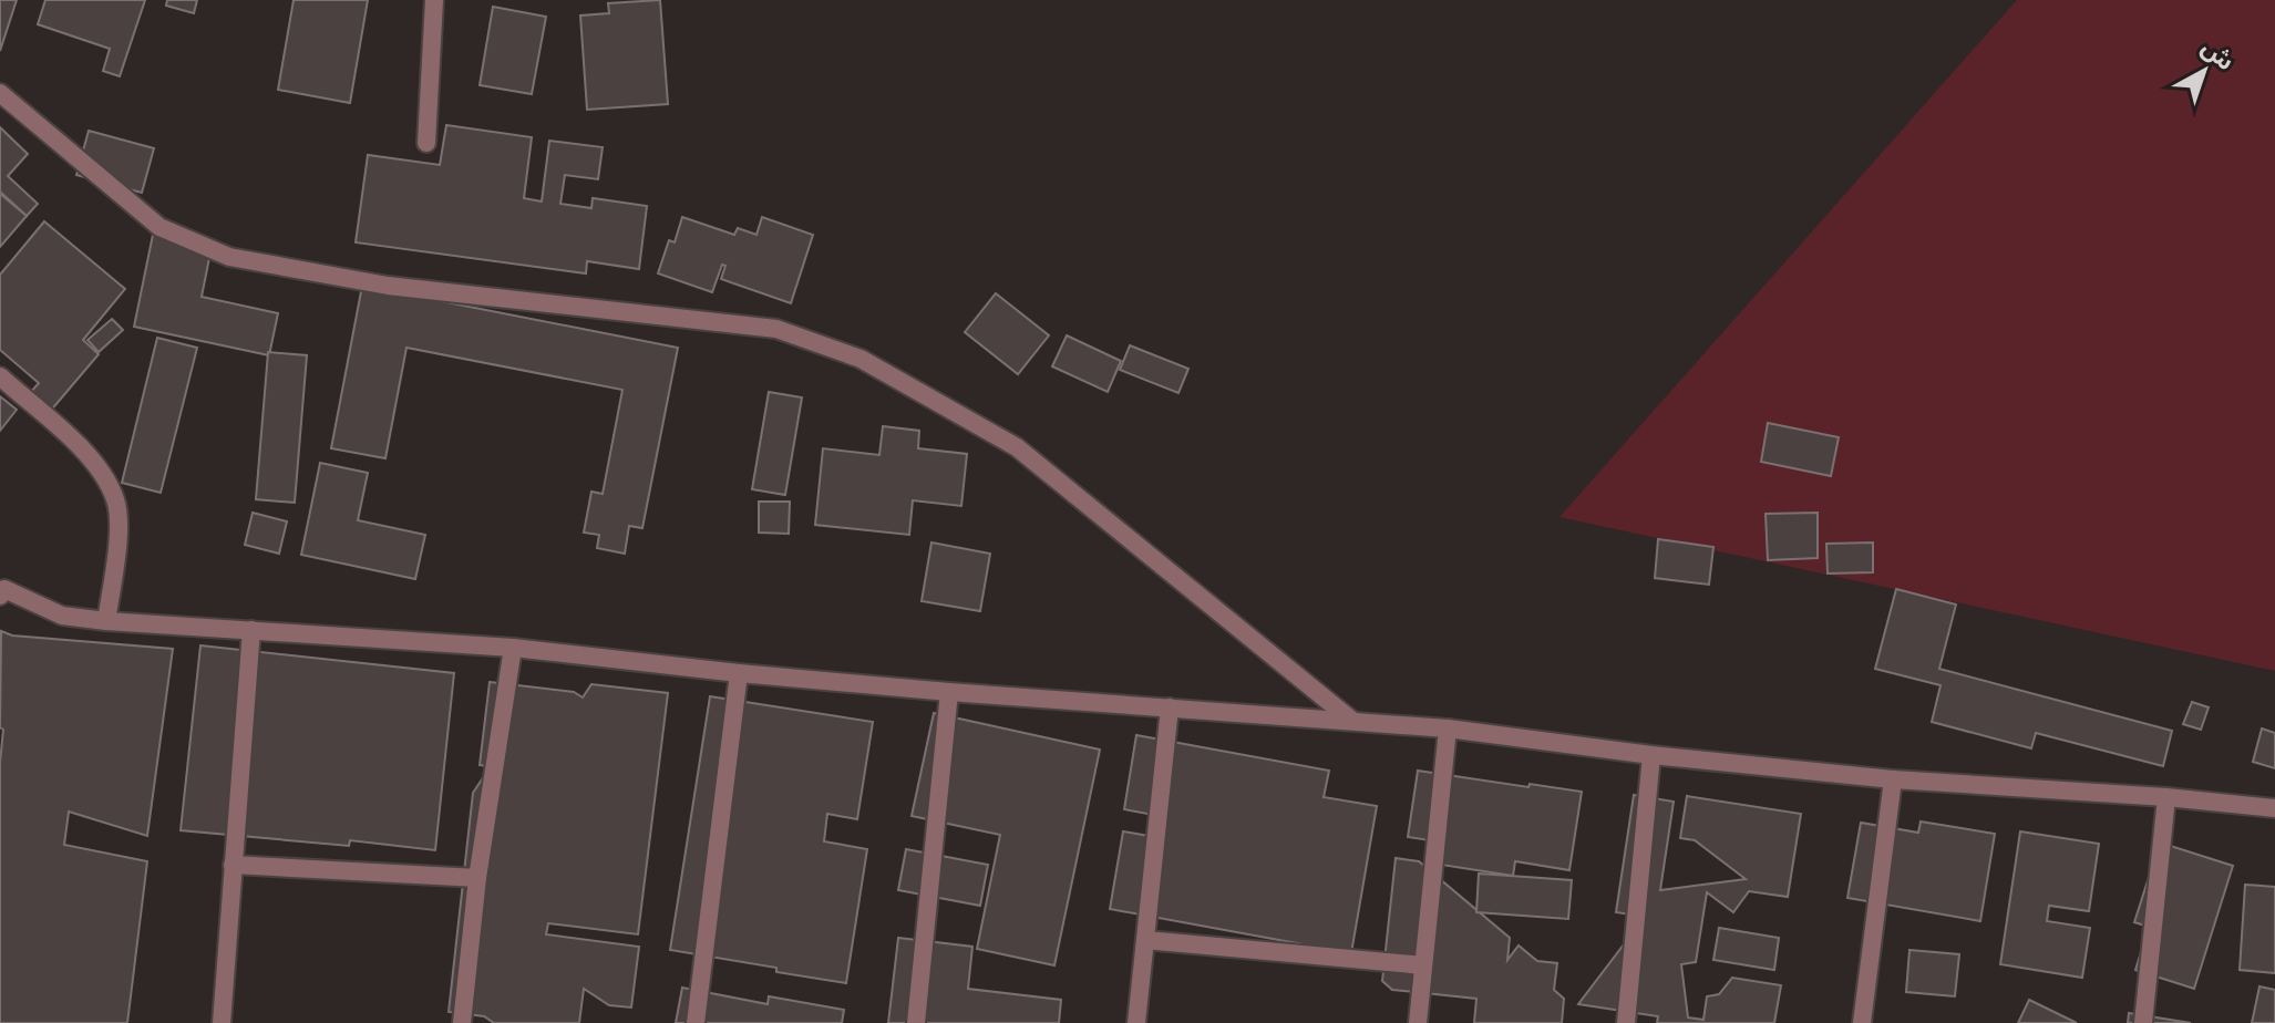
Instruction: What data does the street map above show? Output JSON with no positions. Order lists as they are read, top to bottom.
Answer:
{
  "north": "top right"
}
